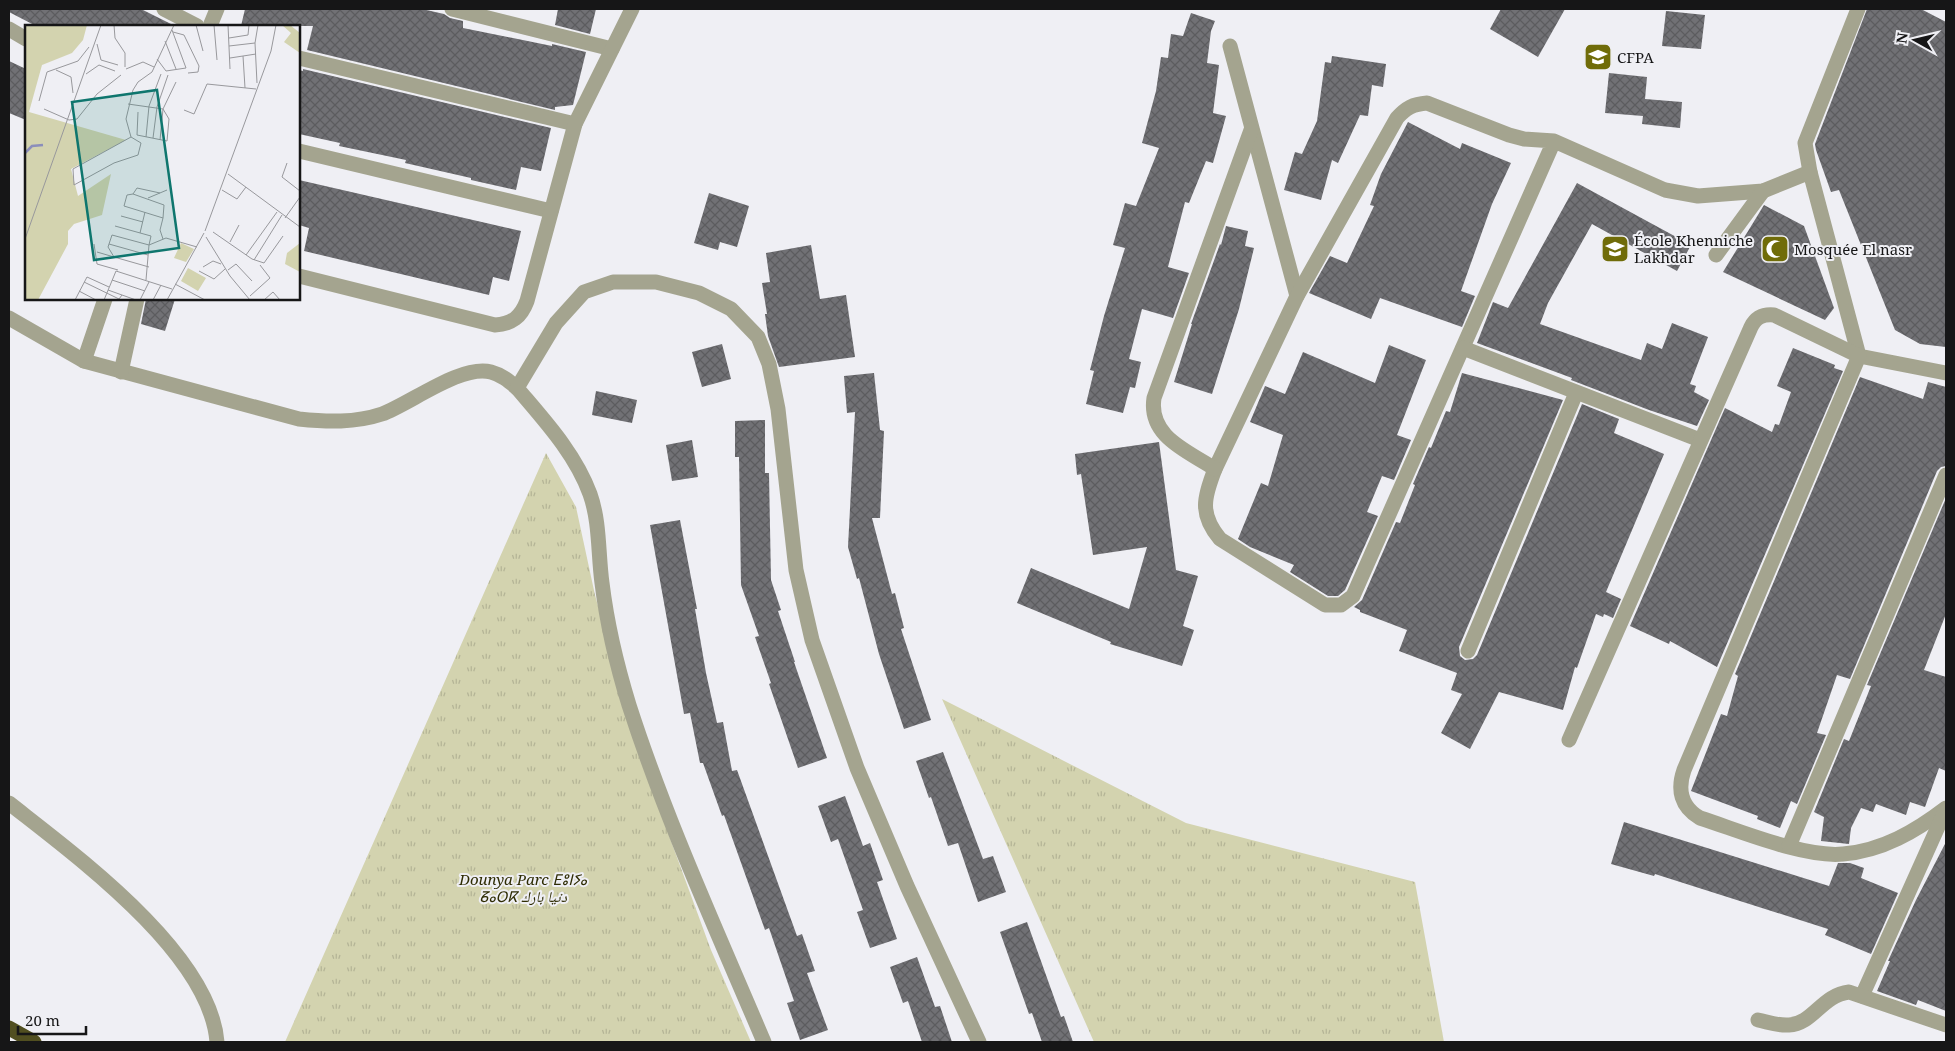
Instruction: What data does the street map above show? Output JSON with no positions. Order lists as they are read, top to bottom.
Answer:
{
  "parks": ["Dounya Parc ⴹⵓⵏⵢⴰ ⵒⴰⵔⴽ دنيا بارك"],
  "places": {
    "school or university": ["CFPA", "École Khenniche Lakhdar"],
    "mosque": ["Mosquée El nasr"]
  },
  "scale_bar": "20 m",
  "north": "left"
}
